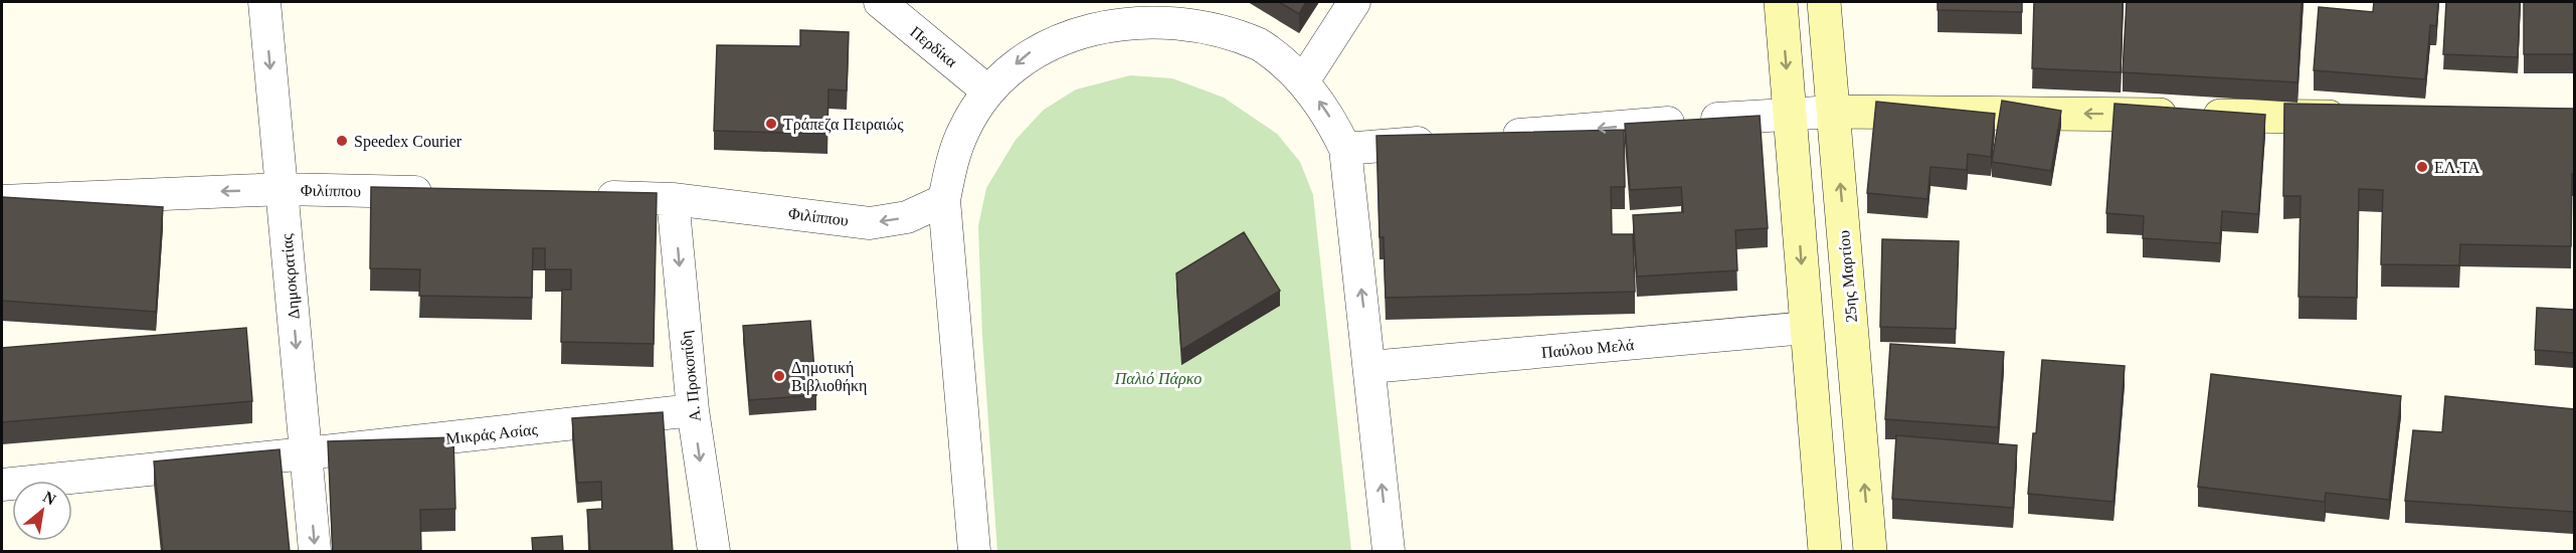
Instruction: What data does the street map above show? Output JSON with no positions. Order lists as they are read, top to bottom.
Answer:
{
  "streets": {
    "main road": ["25ης Μαρτίου"],
    "street": [
      "Περδίκα",
      "Φιλίππου",
      "Δημοκρατίας",
      "Παύλου Μελά",
      "Α. Προκοπίδη",
      "Μικράς Ασίας"
    ]
  },
  "crossings": [
    ["Φιλίππου", "Δημοκρατίας"],
    ["Φιλίππου", "Α. Προκοπίδη"],
    ["Δημοκρατίας", "Μικράς Ασίας"],
    ["Α. Προκοπίδη", "Μικράς Ασίας"]
  ],
  "one_way": ["Φιλίππου", "Δημοκρατίας"],
  "parks": ["Παλιό Πάρκο"],
  "places": [
    "Τράπεζα Πειραιώς",
    "Speedex Courier",
    "ΕΛ.ΤΑ",
    "Δημοτική Βιβλιοθήκη"
  ],
  "north": "top right"
}
